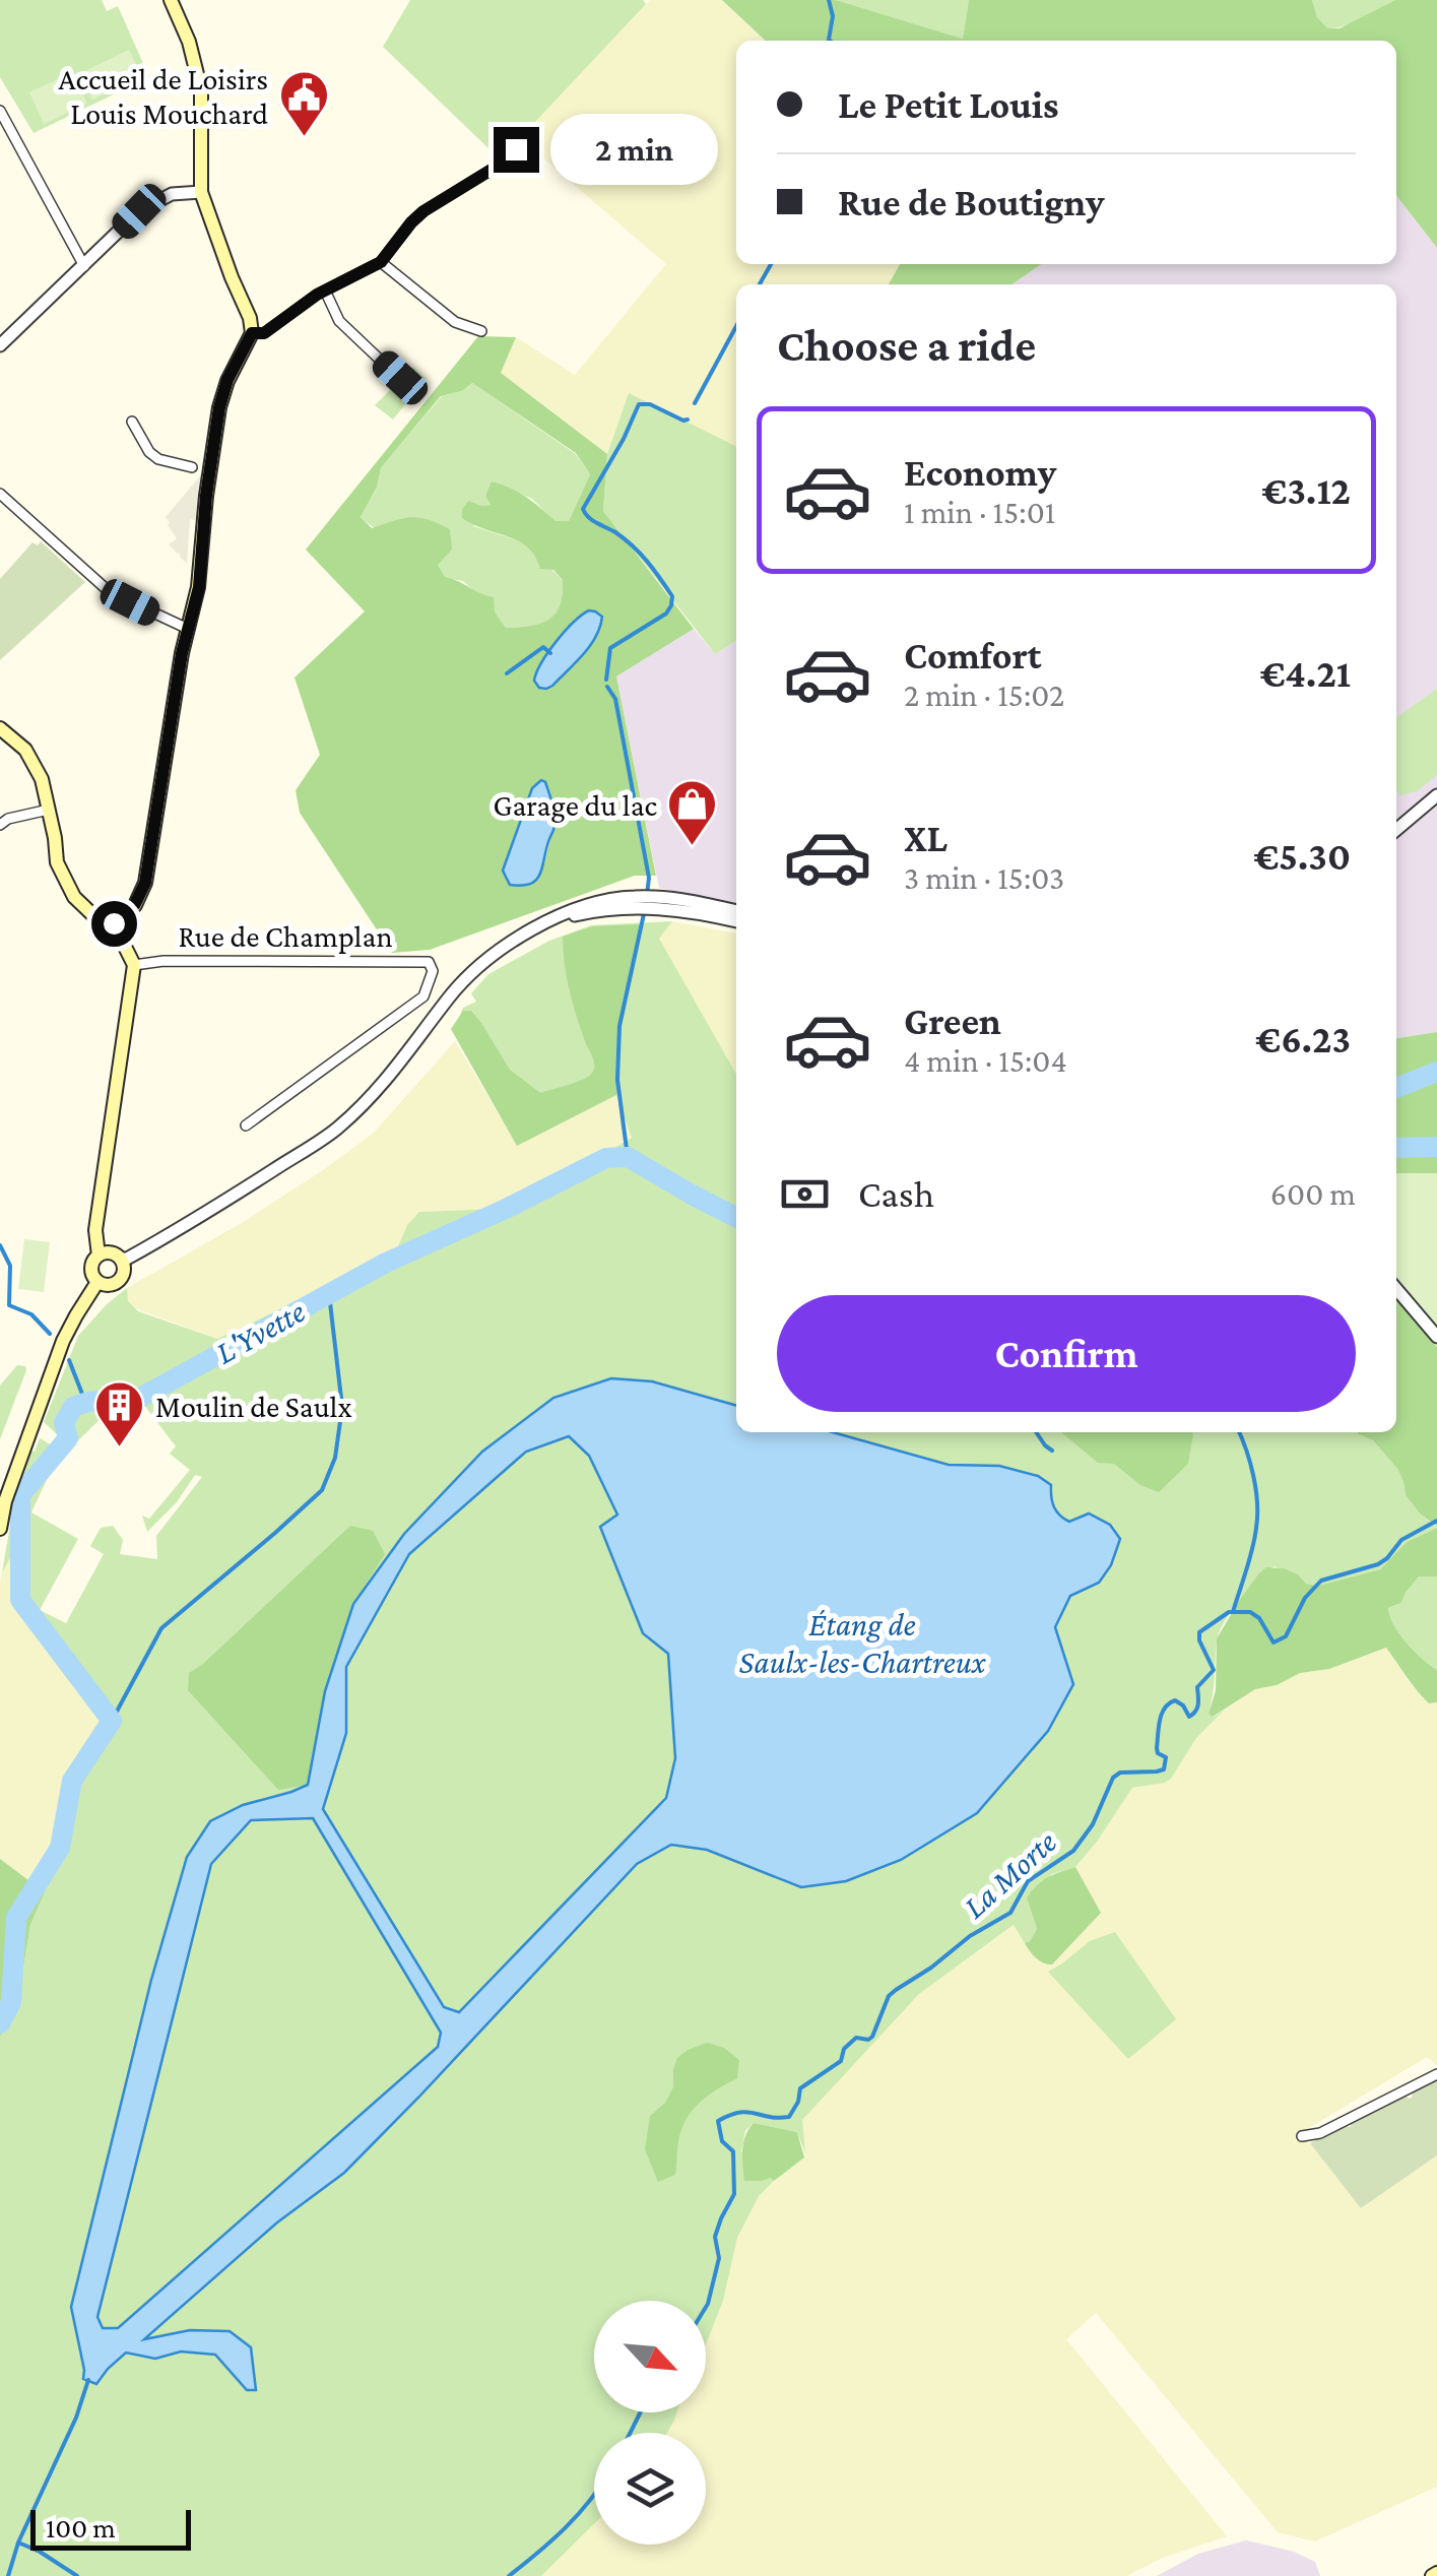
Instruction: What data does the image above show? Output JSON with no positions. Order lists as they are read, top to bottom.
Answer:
{
  "streets": {
    "street": ["Rue de Champlan"]
  },
  "water": ["L'Yvette", "Étang de Saulx-les-Chartreux", "La Morte"],
  "places": {
    "public building": ["Accueil de Loisirs Louis Mouchard"],
    "shop": ["Garage du lac"],
    "building": ["Moulin de Saulx"]
  },
  "scale_bar": "100 m",
  "north": "bottom right",
  "page": {
    "banner": ["Le Petit Louis", "Rue de Boutigny"],
    "bubble": "2 min",
    "heading": "Choose a ride",
    "list": [
      {
        "name": "Economy",
        "note": "1 min · 15:01",
        "value": "€3.12"
      },
      {
        "name": "Comfort",
        "note": "2 min · 15:02",
        "value": "€4.21"
      },
      {
        "name": "XL",
        "note": "3 min · 15:03",
        "value": "€5.30"
      },
      {
        "name": "Green",
        "note": "4 min · 15:04",
        "value": "€6.23"
      }
    ],
    "pay": ["Cash", "600 m"],
    "buttons": "Confirm",
    "scale": "100 m"
  }
}
